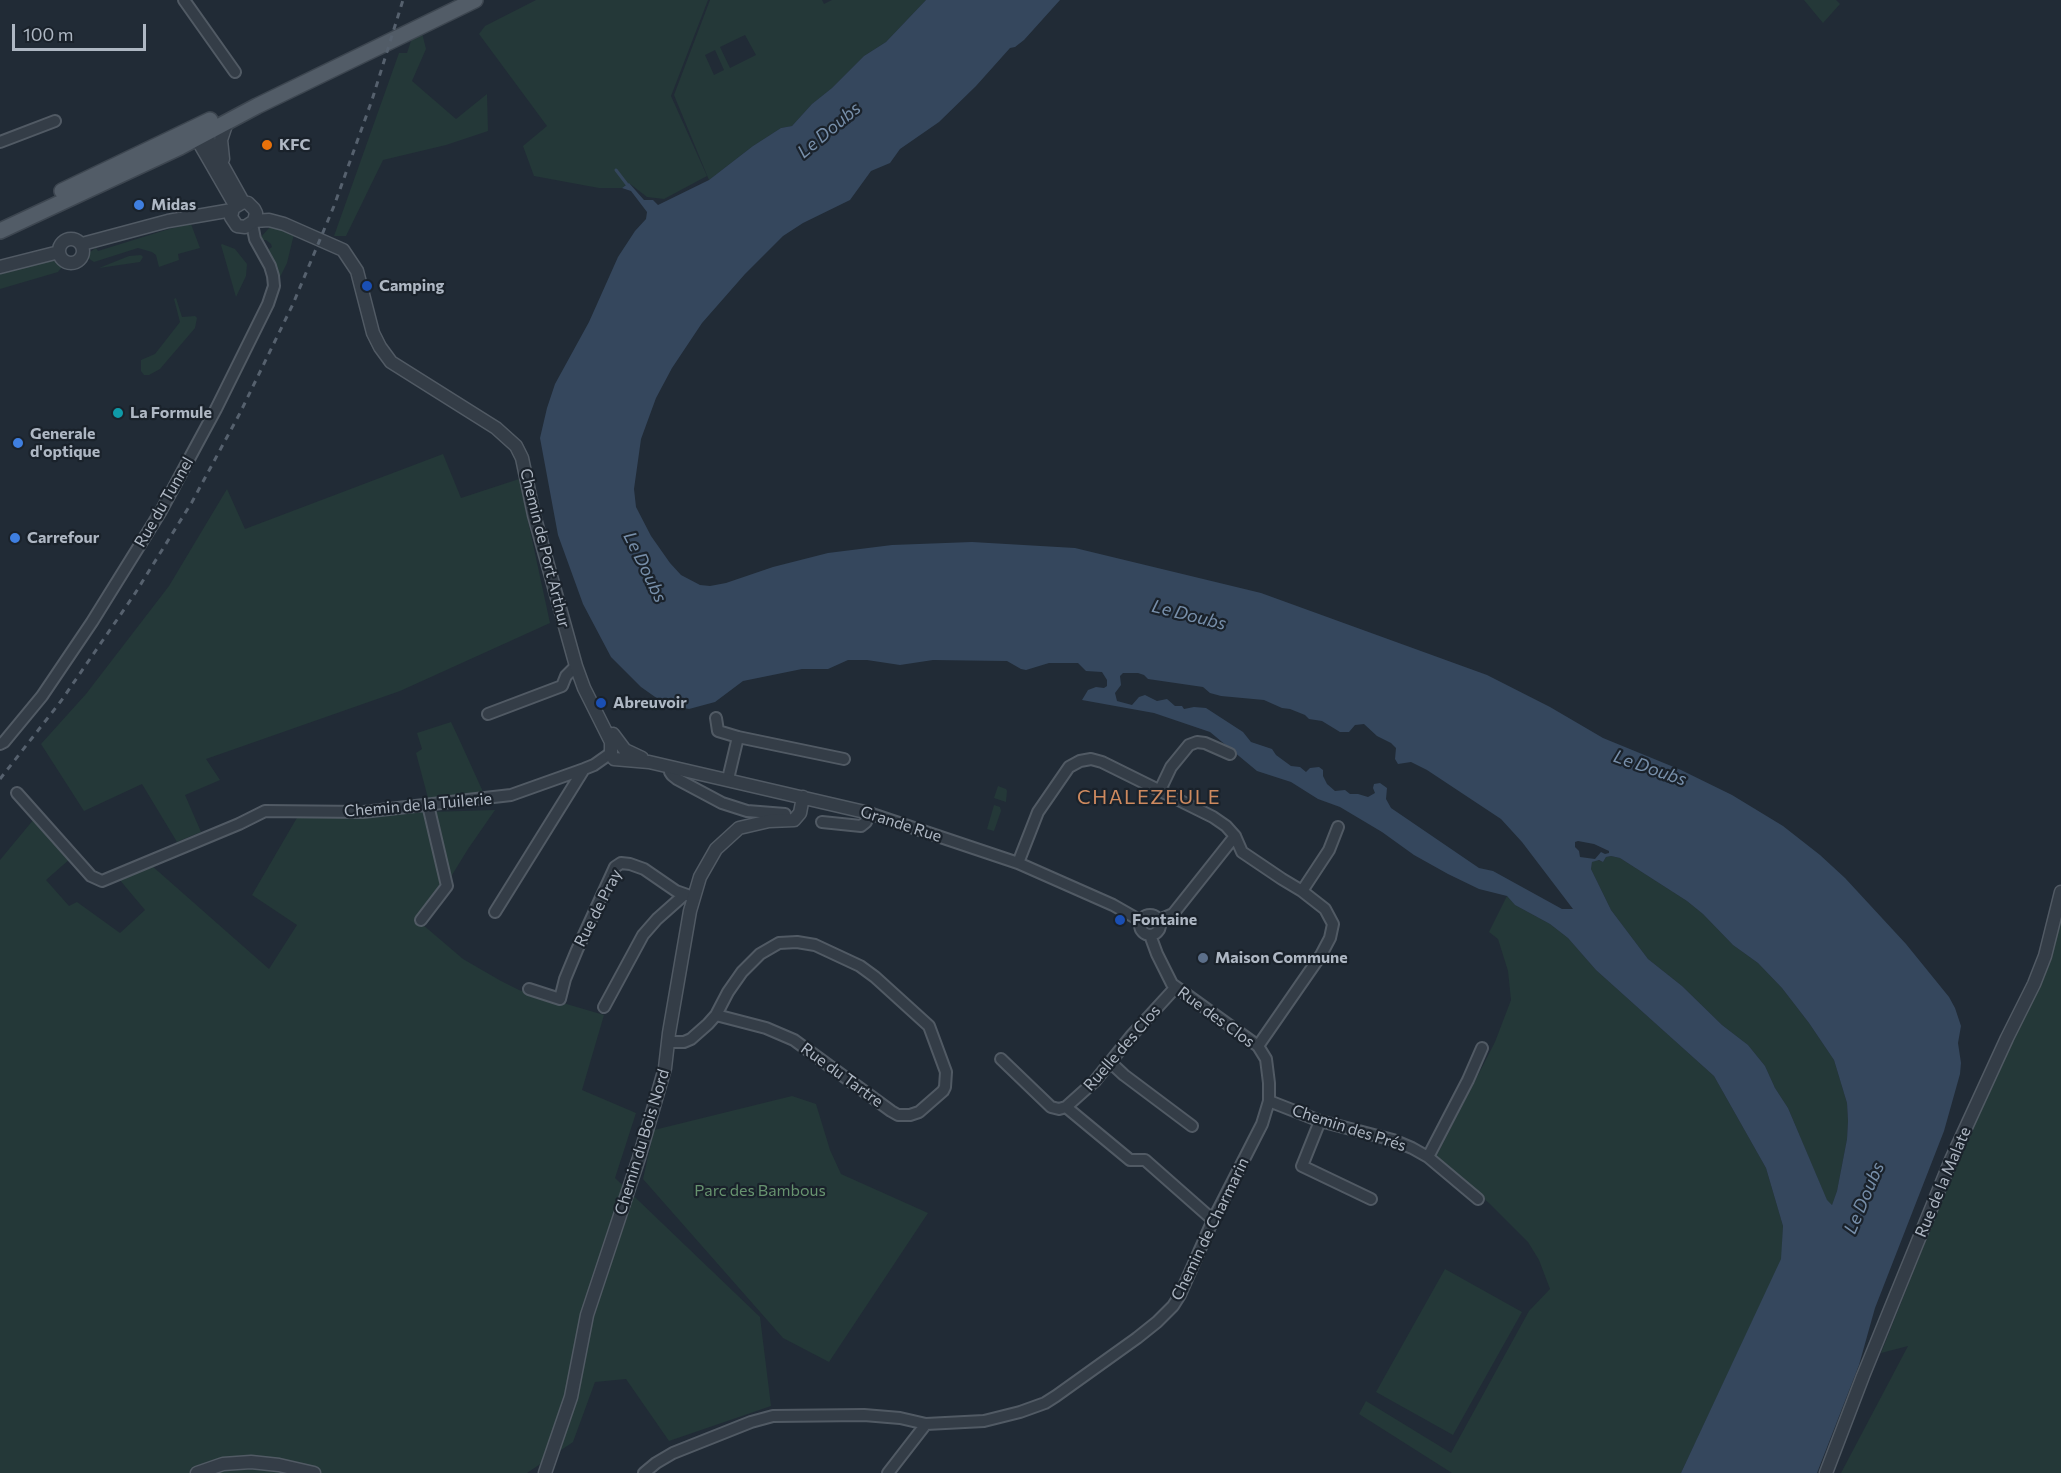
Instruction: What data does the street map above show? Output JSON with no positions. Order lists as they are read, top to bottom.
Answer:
{
  "streets": {
    "street": [
      "Rue du Tunnel",
      "Chemin de Port Arthur",
      "Chemin de la Tuilerie",
      "Grande Rue",
      "Rue de Pray",
      "Rue des Clos",
      "Ruelle des Clos",
      "Rue du Tartre",
      "Chemin des Prés",
      "Chemin du Bois Nord",
      "Rue de la Malate",
      "Chemin de Charmarin"
    ]
  },
  "crossings": [
    ["Rue du Tunnel", "Chemin de Port Arthur"],
    ["Chemin de Port Arthur", "Chemin de la Tuilerie"],
    ["Chemin de Port Arthur", "Grande Rue"],
    ["Chemin de la Tuilerie", "Grande Rue"],
    ["Grande Rue", "Rue des Clos"],
    ["Grande Rue", "Chemin du Bois Nord"],
    ["Rue de Pray", "Chemin du Bois Nord"],
    ["Rue des Clos", "Ruelle des Clos"],
    ["Rue des Clos", "Chemin des Prés"],
    ["Rue des Clos", "Chemin de Charmarin"],
    ["Rue du Tartre", "Chemin du Bois Nord"],
    ["Chemin des Prés", "Chemin de Charmarin"]
  ],
  "districts": ["CHALEZEULE"],
  "water": ["Le Doubs"],
  "parks": ["Parc des Bambous"],
  "places": [
    "KFC",
    "Midas",
    "Camping",
    "La Formule",
    "Generale d'optique",
    "Carrefour",
    "Abreuvoir",
    "Fontaine",
    "Maison Commune"
  ],
  "scale_bar": "100 m"
}
